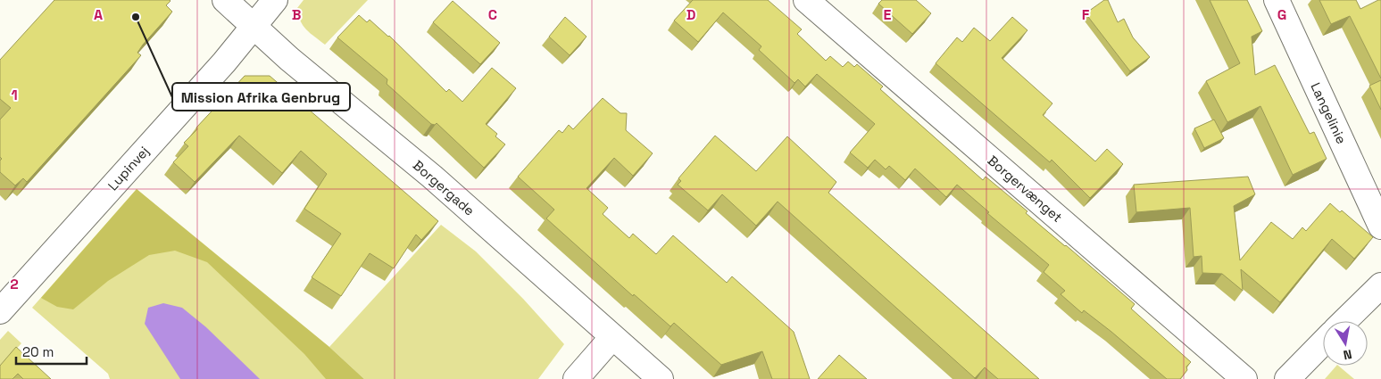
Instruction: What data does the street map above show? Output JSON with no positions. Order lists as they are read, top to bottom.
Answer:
{
  "streets": {
    "street": [
      "Langelinie",
      "Lupinvej",
      "Borgergade",
      "Borgervænget"
    ]
  },
  "crossings": [
    ["Lupinvej", "Borgergade"]
  ],
  "places": ["Mission Afrika Genbrug"],
  "scale_bar": "20 m",
  "north": "bottom",
  "grid": {
    "columns": [
      "A",
      "B",
      "C",
      "D",
      "E",
      "F",
      "G"
    ],
    "rows": ["1", "2"]
  }
}
